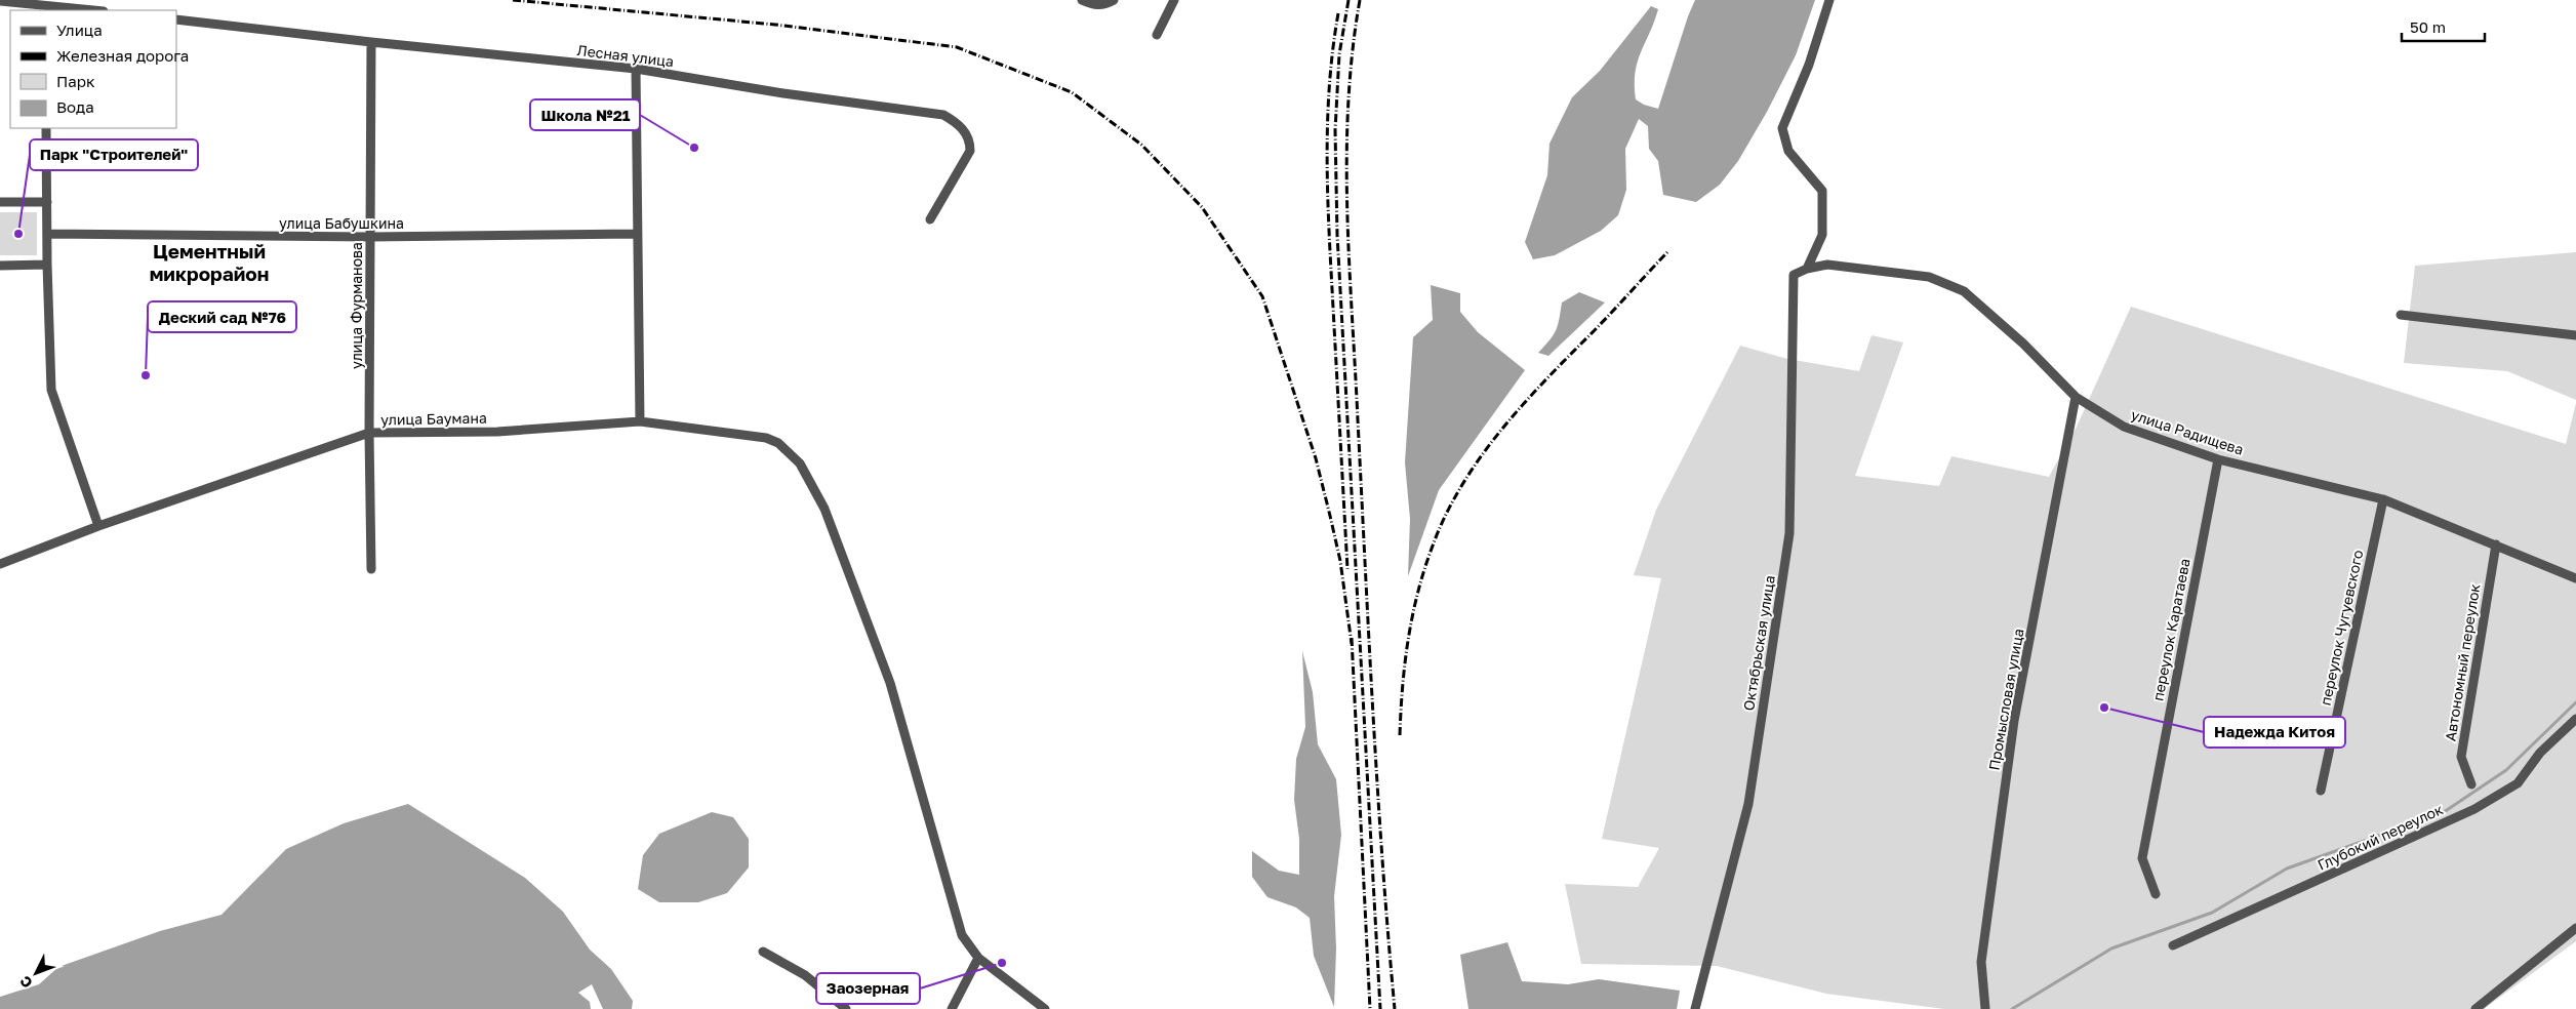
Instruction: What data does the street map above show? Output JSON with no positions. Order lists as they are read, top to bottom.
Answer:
{
  "streets": {
    "street": [
      "Лесная улица",
      "улица Бабушкина",
      "улица Фурманова",
      "улица Баумана",
      "улица Радищева",
      "переулок Чугуевского",
      "переулок Каратаева",
      "Октябрьская улица",
      "Автономный переулок",
      "Промысловая улица",
      "Глубокий переулок"
    ]
  },
  "crossings": [
    ["Лесная улица", "улица Фурманова"],
    ["улица Бабушкина", "улица Фурманова"],
    ["улица Фурманова", "улица Баумана"],
    ["улица Радищева", "переулок Чугуевского"],
    ["улица Радищева", "переулок Каратаева"],
    ["улица Радищева", "Октябрьская улица"],
    ["улица Радищева", "Автономный переулок"],
    ["улица Радищева", "Промысловая улица"]
  ],
  "districts": ["Цементный микрорайон"],
  "places": [
    "Школа №21",
    "Парк \"Строителей\"",
    "Деский сад №76",
    "Надежда Китоя",
    "Заозерная"
  ],
  "legend": [
    "Улица",
    "Железная дорога",
    "Парк",
    "Вода"
  ],
  "scale_bar": "50 m",
  "north": "bottom left"
}
